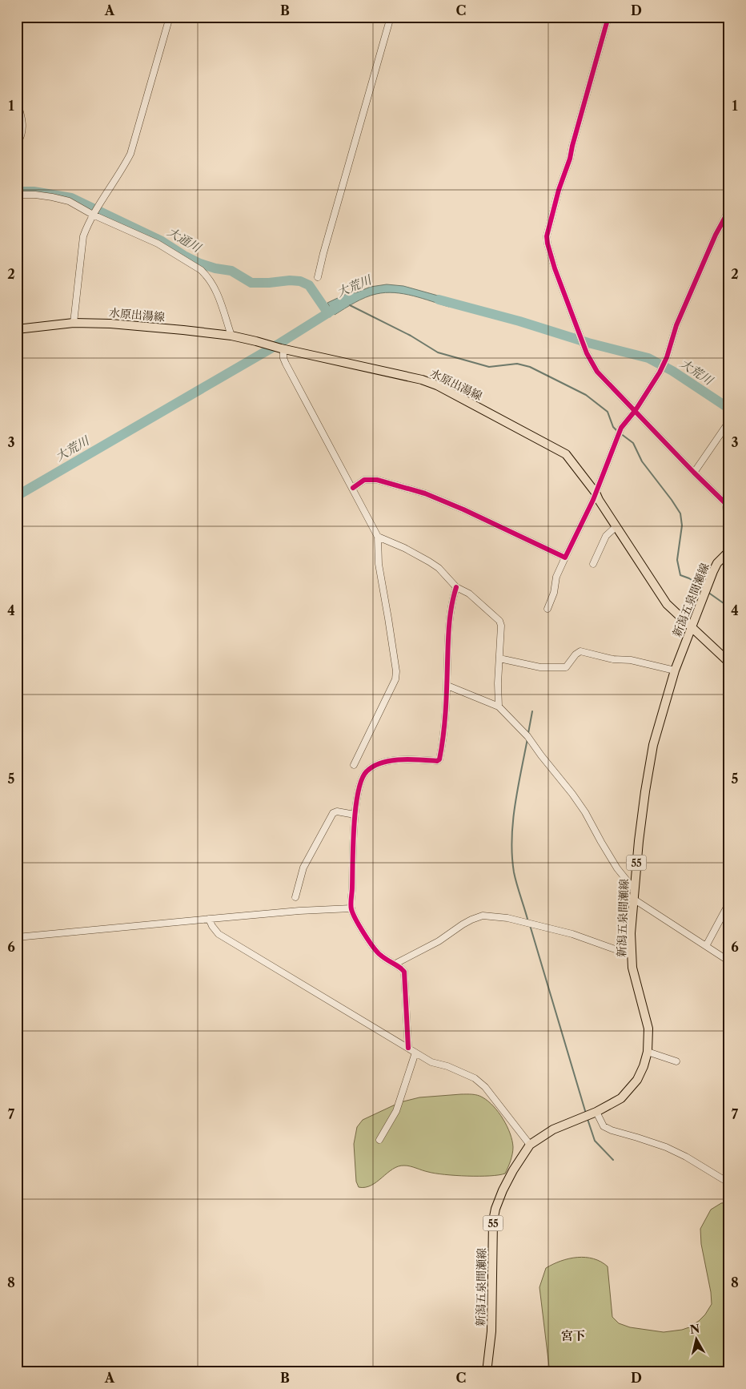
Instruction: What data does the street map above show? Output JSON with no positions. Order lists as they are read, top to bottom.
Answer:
{
  "streets": {
    "main road": ["水原出湯線", "新潟五泉間瀬線", "55"]
  },
  "crossings": [
    ["水原出湯線", "新潟五泉間瀬線"]
  ],
  "districts": ["宮下"],
  "water": ["大通川", "大荒川"],
  "north": "top",
  "grid": {
    "columns": [
      "A",
      "B",
      "C",
      "D"
    ],
    "rows": [
      "1",
      "2",
      "3",
      "4",
      "5",
      "6",
      "7",
      "8"
    ]
  }
}
